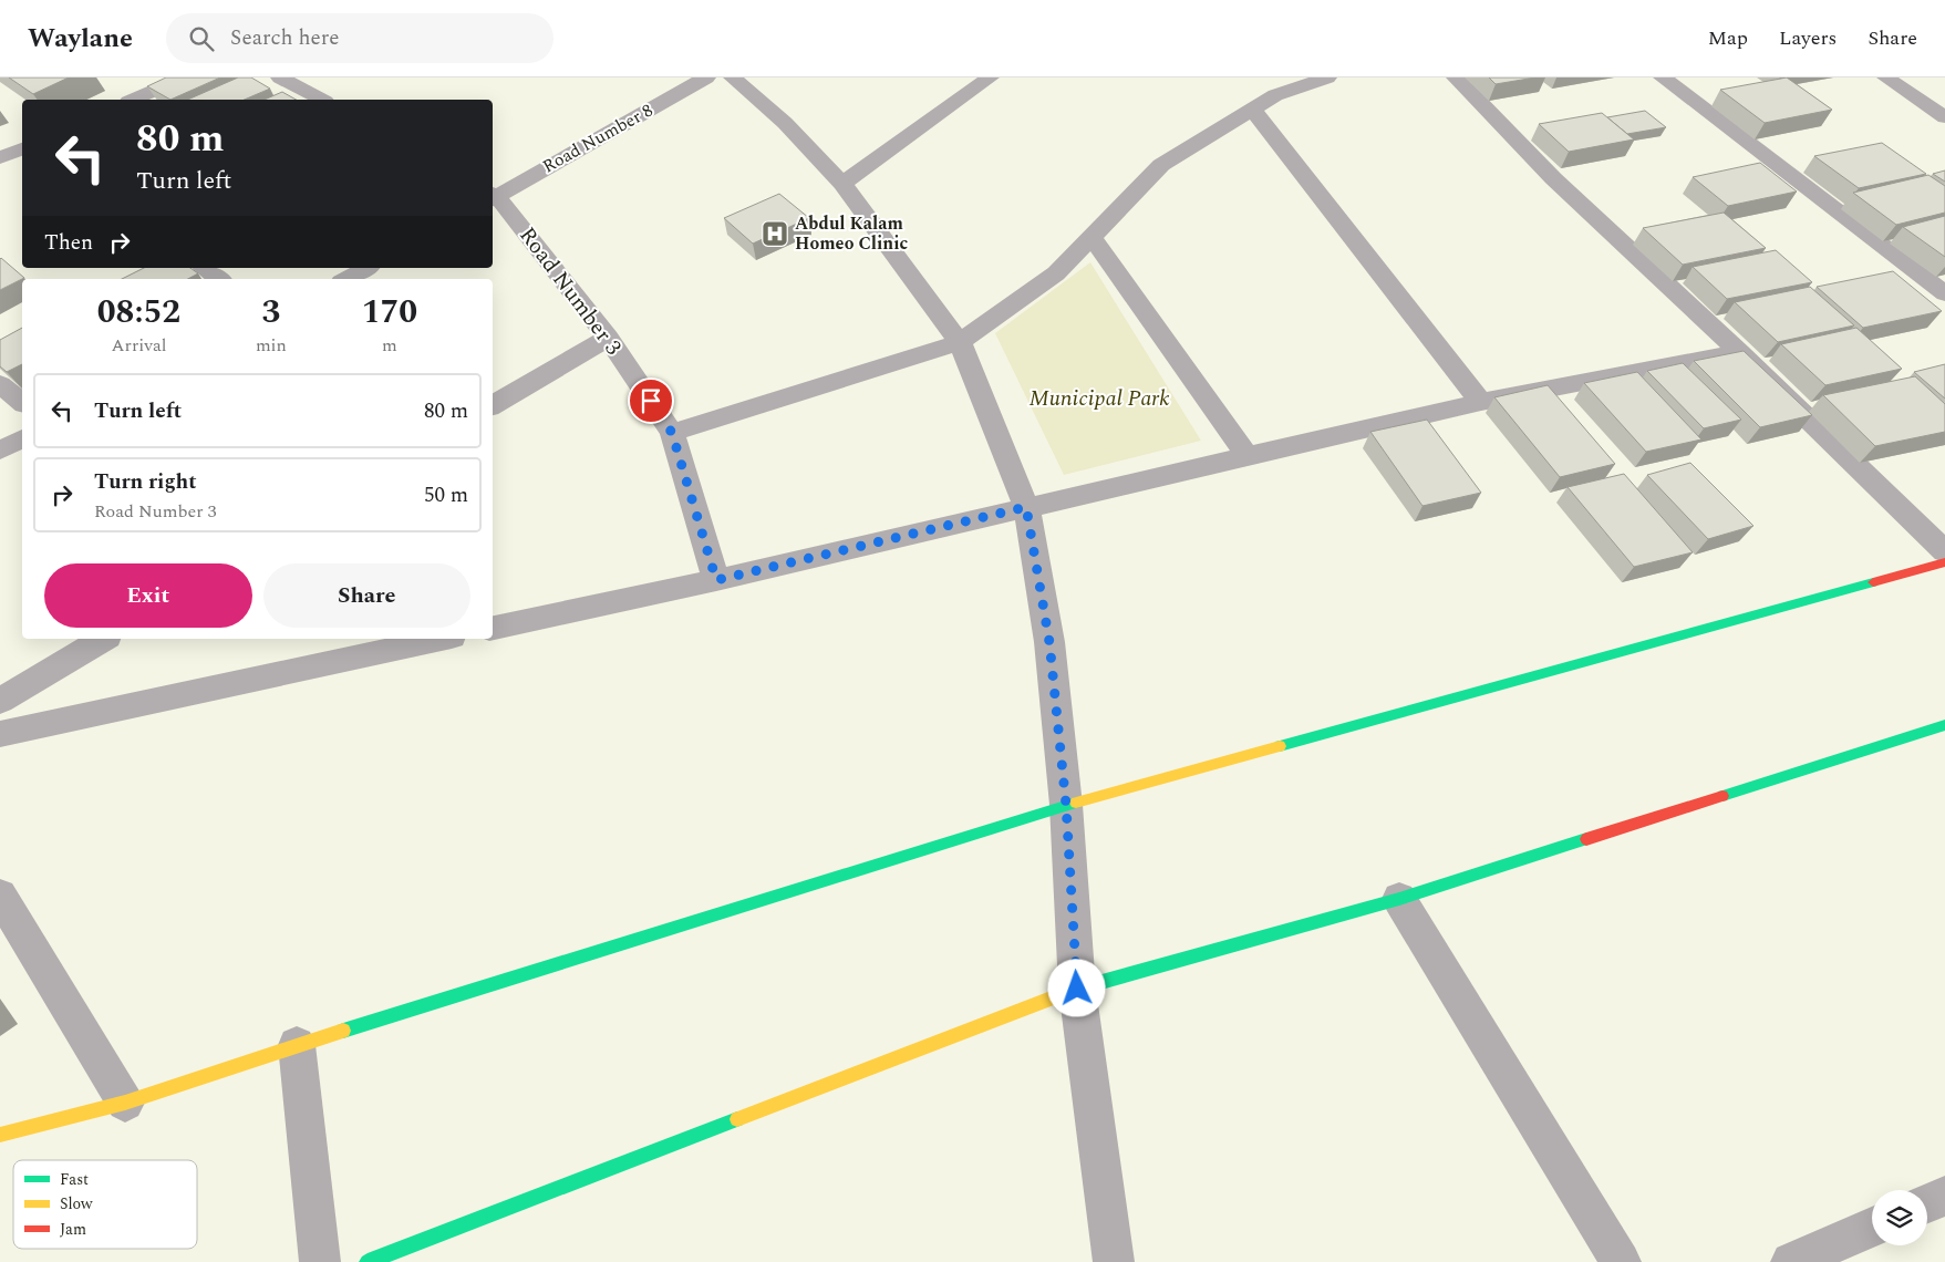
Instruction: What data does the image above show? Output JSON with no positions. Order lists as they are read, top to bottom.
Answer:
{
  "streets": {
    "street": ["Road Number 8", "Road Number 3"]
  },
  "crossings": [
    ["Road Number 8", "Road Number 3"]
  ],
  "parks": ["Municipal Park"],
  "places": {
    "hospital": ["Abdul Kalam Homeo Clinic"]
  },
  "legend": ["Fast", "Slow", "Jam"],
  "page": {
    "header": "Waylane",
    "search": "Search here",
    "nav": ["Map", "Layers", "Share"],
    "turn": ["80 m", "Turn left"],
    "then": "Then",
    "eta": [
      "08:52",
      "Arrival",
      "3",
      "min",
      "170",
      "m"
    ],
    "list": [
      {
        "name": "Turn left",
        "value": "80 m"
      },
      {
        "name": "Turn right",
        "note": "Road Number 3",
        "value": "50 m"
      }
    ],
    "buttons": ["Exit", "Share"]
  }
}
